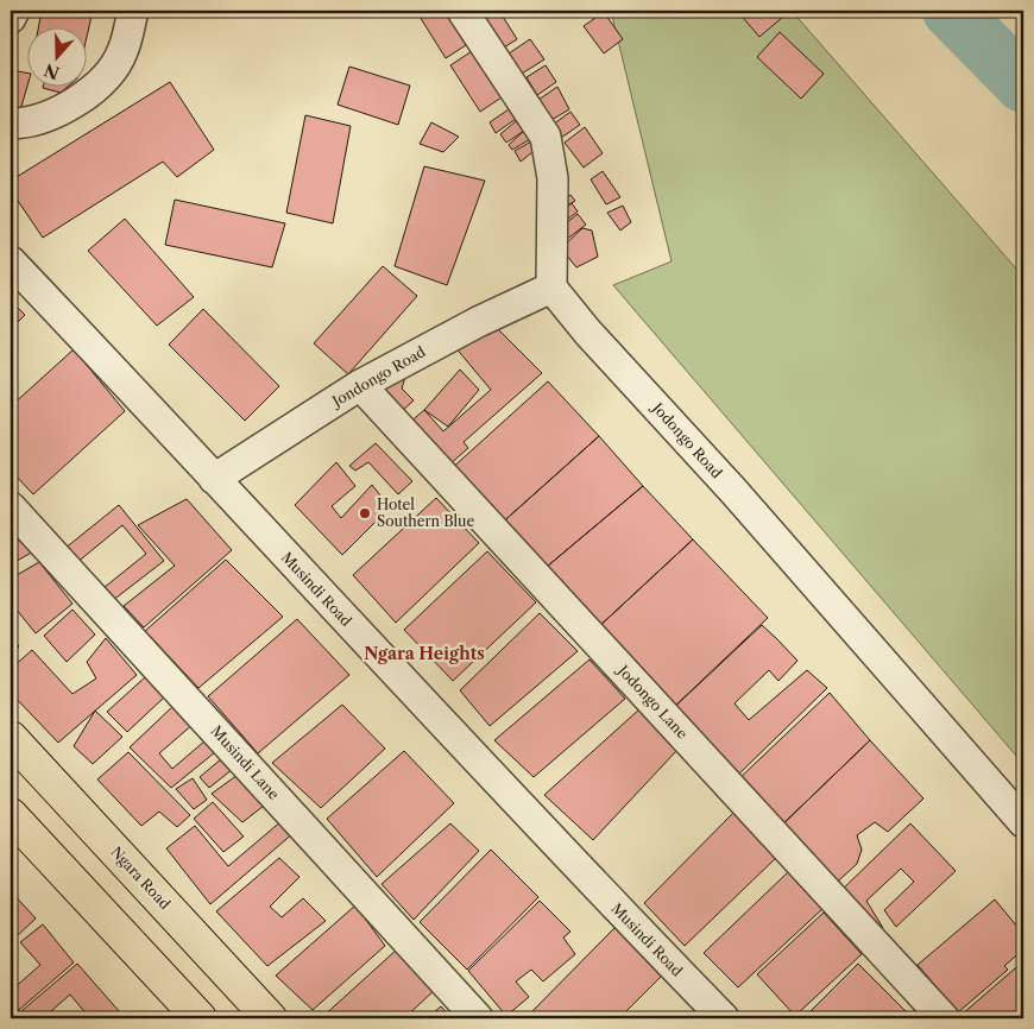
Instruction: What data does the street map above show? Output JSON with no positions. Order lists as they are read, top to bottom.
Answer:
{
  "streets": {
    "main road": ["Ngara Road"],
    "street": [
      "Jondongo Road",
      "Jodongo Road",
      "Musindi Road",
      "Jodongo Lane",
      "Musindi Lane"
    ]
  },
  "crossings": [
    ["Jondongo Road", "Jodongo Road"],
    ["Jondongo Road", "Musindi Road"],
    ["Jondongo Road", "Jodongo Lane"]
  ],
  "districts": ["Ngara Heights"],
  "places": ["Hotel Southern Blue"],
  "north": "bottom"
}
